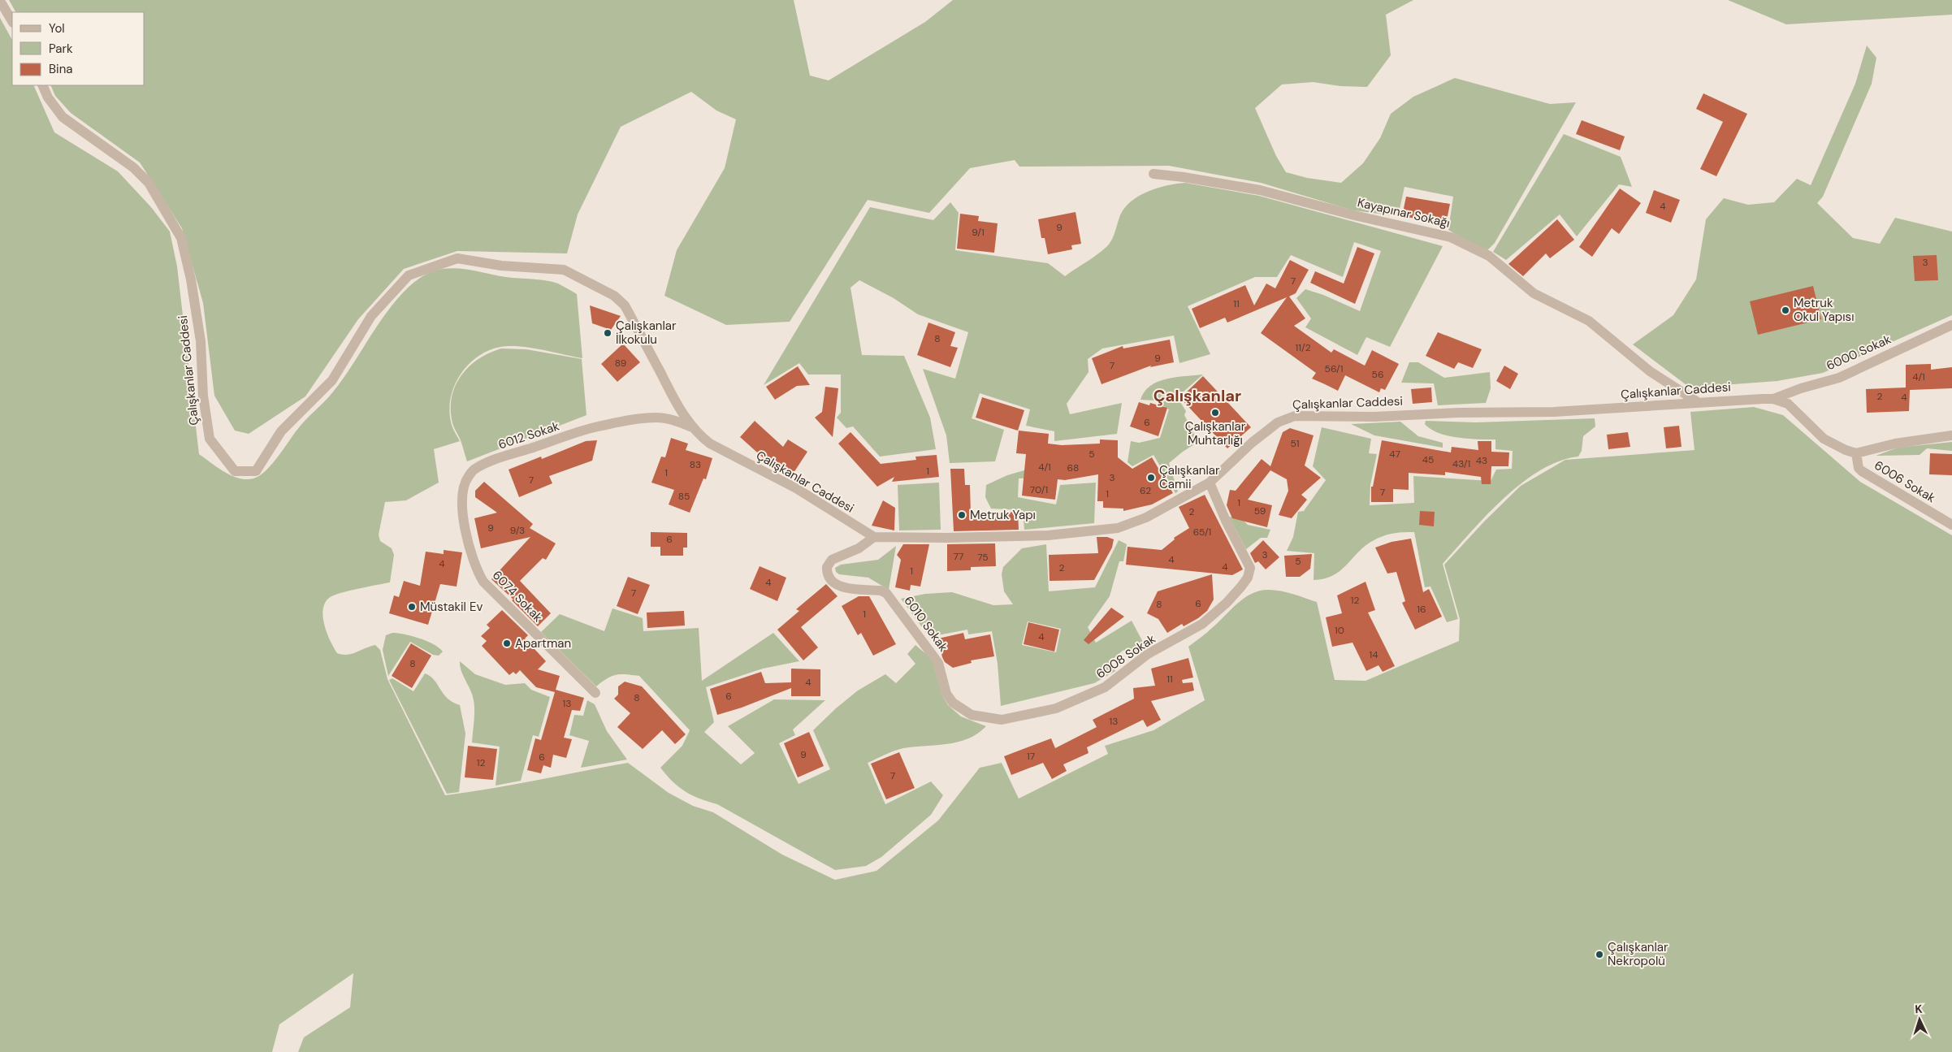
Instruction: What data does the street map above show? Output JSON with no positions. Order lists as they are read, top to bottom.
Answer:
{
  "streets": {
    "street": [
      "Kayapınar Sokağı",
      "6000 Sokak",
      "Çalışkanlar Caddesi",
      "6012 Sokak",
      "6006 Sokak",
      "6074 Sokak",
      "6010 Sokak",
      "6008 Sokak"
    ]
  },
  "crossings": [
    ["Kayapınar Sokağı", "Çalışkanlar Caddesi"],
    ["6000 Sokak", "Çalışkanlar Caddesi"],
    ["Çalışkanlar Caddesi", "6012 Sokak"],
    ["Çalışkanlar Caddesi", "6006 Sokak"],
    ["Çalışkanlar Caddesi", "6010 Sokak"],
    ["Çalışkanlar Caddesi", "6008 Sokak"],
    ["6012 Sokak", "6074 Sokak"],
    ["6010 Sokak", "6008 Sokak"]
  ],
  "districts": ["Çalışkanlar"],
  "places": [
    "Metruk Okul Yapısı",
    "Çalışkanlar İlkokulu",
    "Çalışkanlar Muhtarlığı",
    "Çalışkanlar Camii",
    "Metruk Yapı",
    "Müstakil Ev",
    "Apartman",
    "Çalışkanlar Nekropolü"
  ],
  "house_numbers": [
    "4",
    "9",
    "9/1",
    "3",
    "7",
    "11",
    "8",
    "11/2",
    "9",
    "89",
    "7",
    "56/1",
    "56",
    "4/1",
    "2",
    "4",
    "6",
    "51",
    "5",
    "47",
    "45",
    "43",
    "43/1",
    "83",
    "4/1",
    "68",
    "1",
    "1",
    "3",
    "7",
    "70/1",
    "62",
    "7",
    "1",
    "85",
    "1",
    "59",
    "2",
    "9",
    "9/3",
    "65/1",
    "6",
    "3",
    "77",
    "75",
    "4",
    "5",
    "4",
    "4",
    "2",
    "1",
    "4",
    "7",
    "12",
    "6",
    "8",
    "16",
    "1",
    "10",
    "4",
    "14",
    "8",
    "11",
    "4",
    "6",
    "8",
    "13",
    "13",
    "9",
    "17",
    "6",
    "12",
    "7"
  ],
  "legend": ["Yol", "Park", "Bina"],
  "north": "top"
}
